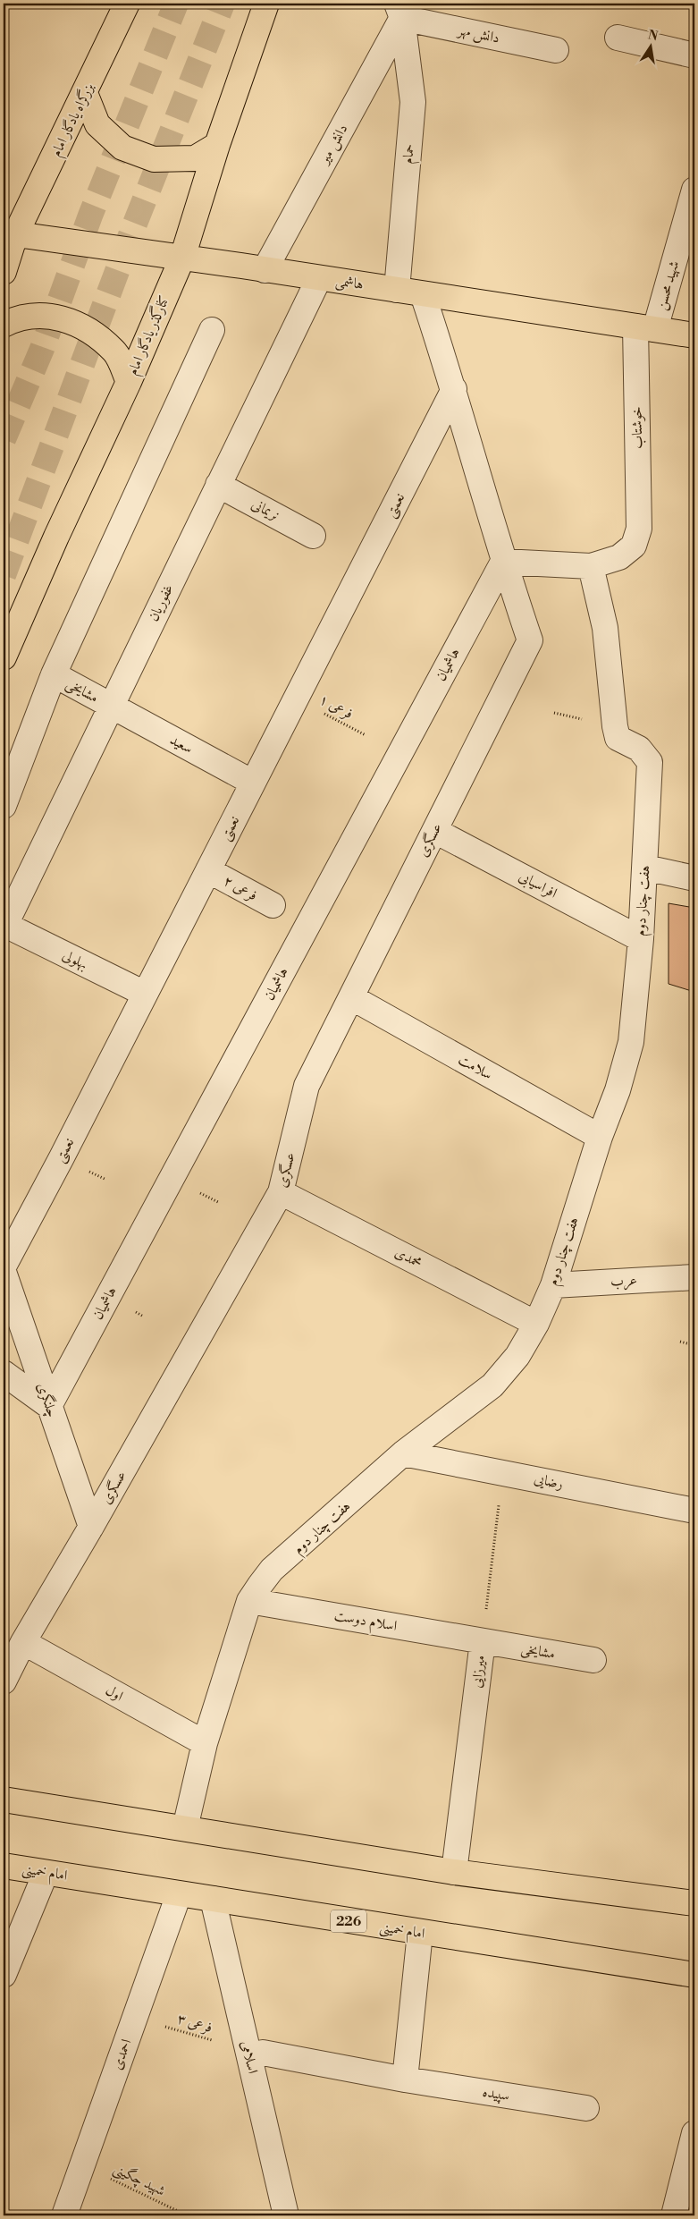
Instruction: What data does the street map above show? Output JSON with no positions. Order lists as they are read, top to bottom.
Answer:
{
  "streets": {
    "main road": [
      "بزرگراه یادگار امام",
      "هاشمی",
      "کنارگذر یادگار امام",
      "امام خمینی",
      "226"
    ],
    "street": [
      "دانش مهر",
      "دانش میر",
      "حمام",
      "شهید محسن",
      "خوشتاب",
      "نعمتی",
      "نریمانی",
      "غفوریان",
      "هاشمیان",
      "مشایخی",
      "سعید",
      "عسگری",
      "افراسیابی",
      "فرعی ۲",
      "هفت چنار دوم",
      "بهلولی",
      "سلامت",
      "محمدی",
      "عرب",
      "چلنگری",
      "رضایی",
      "اسلام دوست",
      "میرزایی",
      "اول",
      "احمدی",
      "اسلامی",
      "سپیده"
    ],
    "path": ["فرعی ۱", "فرعی ۳", "شهید چگینی"]
  },
  "crossings": [
    ["دانش مهر", "دانش میر"],
    ["دانش مهر", "حمام"],
    ["بزرگراه یادگار امام", "هاشمی"],
    ["دانش میر", "حمام"],
    ["دانش میر", "هاشمی"],
    ["حمام", "هاشمی"],
    ["هاشمی", "شهید محسن"],
    ["هاشمی", "کنارگذر یادگار امام"],
    ["هاشمی", "خوشتاب"],
    ["هاشمی", "غفوریان"],
    ["شهید محسن", "خوشتاب"],
    ["خوشتاب", "هفت چنار دوم"],
    ["نعمتی", "فرعی ۱"],
    ["نعمتی", "سعید"],
    ["نعمتی", "فرعی ۲"],
    ["نعمتی", "بهلولی"],
    ["نریمانی", "غفوریان"],
    ["غفوریان", "مشایخی"],
    ["غفوریان", "سعید"],
    ["غفوریان", "بهلولی"],
    ["هاشمیان", "عسگری"],
    ["هاشمیان", "چلنگری"],
    ["مشایخی", "سعید"],
    ["مشایخی", "اسلام دوست"],
    ["مشایخی", "میرزایی"],
    ["عسگری", "افراسیابی"],
    ["عسگری", "سلامت"],
    ["عسگری", "محمدی"],
    ["عسگری", "چلنگری"],
    ["عسگری", "اول"],
    ["افراسیابی", "هفت چنار دوم"],
    ["هفت چنار دوم", "سلامت"],
    ["هفت چنار دوم", "محمدی"],
    ["هفت چنار دوم", "عرب"],
    ["هفت چنار دوم", "رضایی"],
    ["هفت چنار دوم", "اسلام دوست"],
    ["هفت چنار دوم", "اول"],
    ["رضایی", "میرزایی"],
    ["اسلام دوست", "میرزایی"],
    ["امام خمینی", "احمدی"],
    ["امام خمینی", "اسلامی"],
    ["فرعی ۳", "احمدی"],
    ["فرعی ۳", "اسلامی"],
    ["فرعی ۳", "سپیده"],
    ["احمدی", "شهید چگینی"],
    ["اسلامی", "سپیده"]
  ],
  "north": "top"
}
